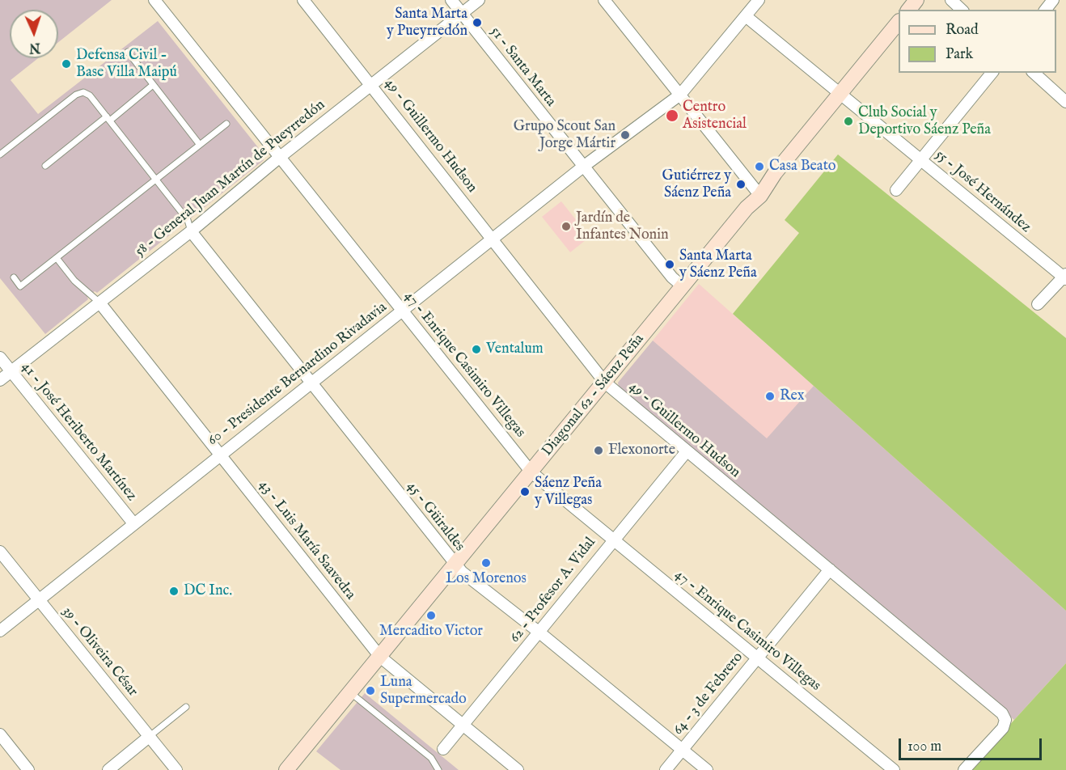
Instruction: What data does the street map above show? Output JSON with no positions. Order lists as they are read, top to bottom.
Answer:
{
  "streets": {
    "street": [
      "51 - Santa Marta",
      "49 - Guillermo Hudson",
      "58 - General Juan Martín de Pueyrredón",
      "55 - José Hernández",
      "47 - Enrique Casimiro Villegas",
      "60 - Presidente Bernardino Rivadavia",
      "Diagonal 62 - Sáenz Peña",
      "41 - José Heriberto Martínez",
      "45 - Güiraldes",
      "43 - Luis María Saavedra",
      "62 - Profesor A. Vidal",
      "39 - Oliveira César",
      "64 - 3 de Febrero"
    ]
  },
  "crossings": [
    ["51 - Santa Marta", "58 - General Juan Martín de Pueyrredón"],
    ["51 - Santa Marta", "60 - Presidente Bernardino Rivadavia"],
    ["51 - Santa Marta", "Diagonal 62 - Sáenz Peña"],
    ["49 - Guillermo Hudson", "58 - General Juan Martín de Pueyrredón"],
    ["49 - Guillermo Hudson", "60 - Presidente Bernardino Rivadavia"],
    ["49 - Guillermo Hudson", "Diagonal 62 - Sáenz Peña"],
    ["49 - Guillermo Hudson", "62 - Profesor A. Vidal"],
    ["49 - Guillermo Hudson", "64 - 3 de Febrero"],
    ["58 - General Juan Martín de Pueyrredón", "47 - Enrique Casimiro Villegas"],
    ["58 - General Juan Martín de Pueyrredón", "41 - José Heriberto Martínez"],
    ["58 - General Juan Martín de Pueyrredón", "45 - Güiraldes"],
    ["58 - General Juan Martín de Pueyrredón", "43 - Luis María Saavedra"],
    ["55 - José Hernández", "60 - Presidente Bernardino Rivadavia"],
    ["55 - José Hernández", "Diagonal 62 - Sáenz Peña"],
    ["47 - Enrique Casimiro Villegas", "60 - Presidente Bernardino Rivadavia"],
    ["47 - Enrique Casimiro Villegas", "Diagonal 62 - Sáenz Peña"],
    ["47 - Enrique Casimiro Villegas", "62 - Profesor A. Vidal"],
    ["47 - Enrique Casimiro Villegas", "64 - 3 de Febrero"],
    ["60 - Presidente Bernardino Rivadavia", "41 - José Heriberto Martínez"],
    ["60 - Presidente Bernardino Rivadavia", "45 - Güiraldes"],
    ["60 - Presidente Bernardino Rivadavia", "43 - Luis María Saavedra"],
    ["60 - Presidente Bernardino Rivadavia", "39 - Oliveira César"],
    ["Diagonal 62 - Sáenz Peña", "45 - Güiraldes"],
    ["Diagonal 62 - Sáenz Peña", "43 - Luis María Saavedra"],
    ["45 - Güiraldes", "62 - Profesor A. Vidal"],
    ["45 - Güiraldes", "64 - 3 de Febrero"],
    ["43 - Luis María Saavedra", "62 - Profesor A. Vidal"]
  ],
  "places": [
    "Santa Marta y Pueyrredón",
    "Defensa Civil - Base Villa Maipú",
    "Centro Asistencial",
    "Club Social y Deportivo Sáenz Peña",
    "Grupo Scout San Jorge Mártir",
    "Casa Beato",
    "Gutiérrez y Sáenz Peña",
    "Jardín de Infantes Nonin",
    "Santa Marta y Sáenz Peña",
    "Ventalum",
    "Rex",
    "Flexonorte",
    "Sáenz Peña y Villegas",
    "Los Morenos",
    "DC Inc.",
    "Mercadito Victor",
    "Luna Supermercado"
  ],
  "legend": ["Road", "Park"],
  "scale_bar": "100 m",
  "north": "bottom"
}
